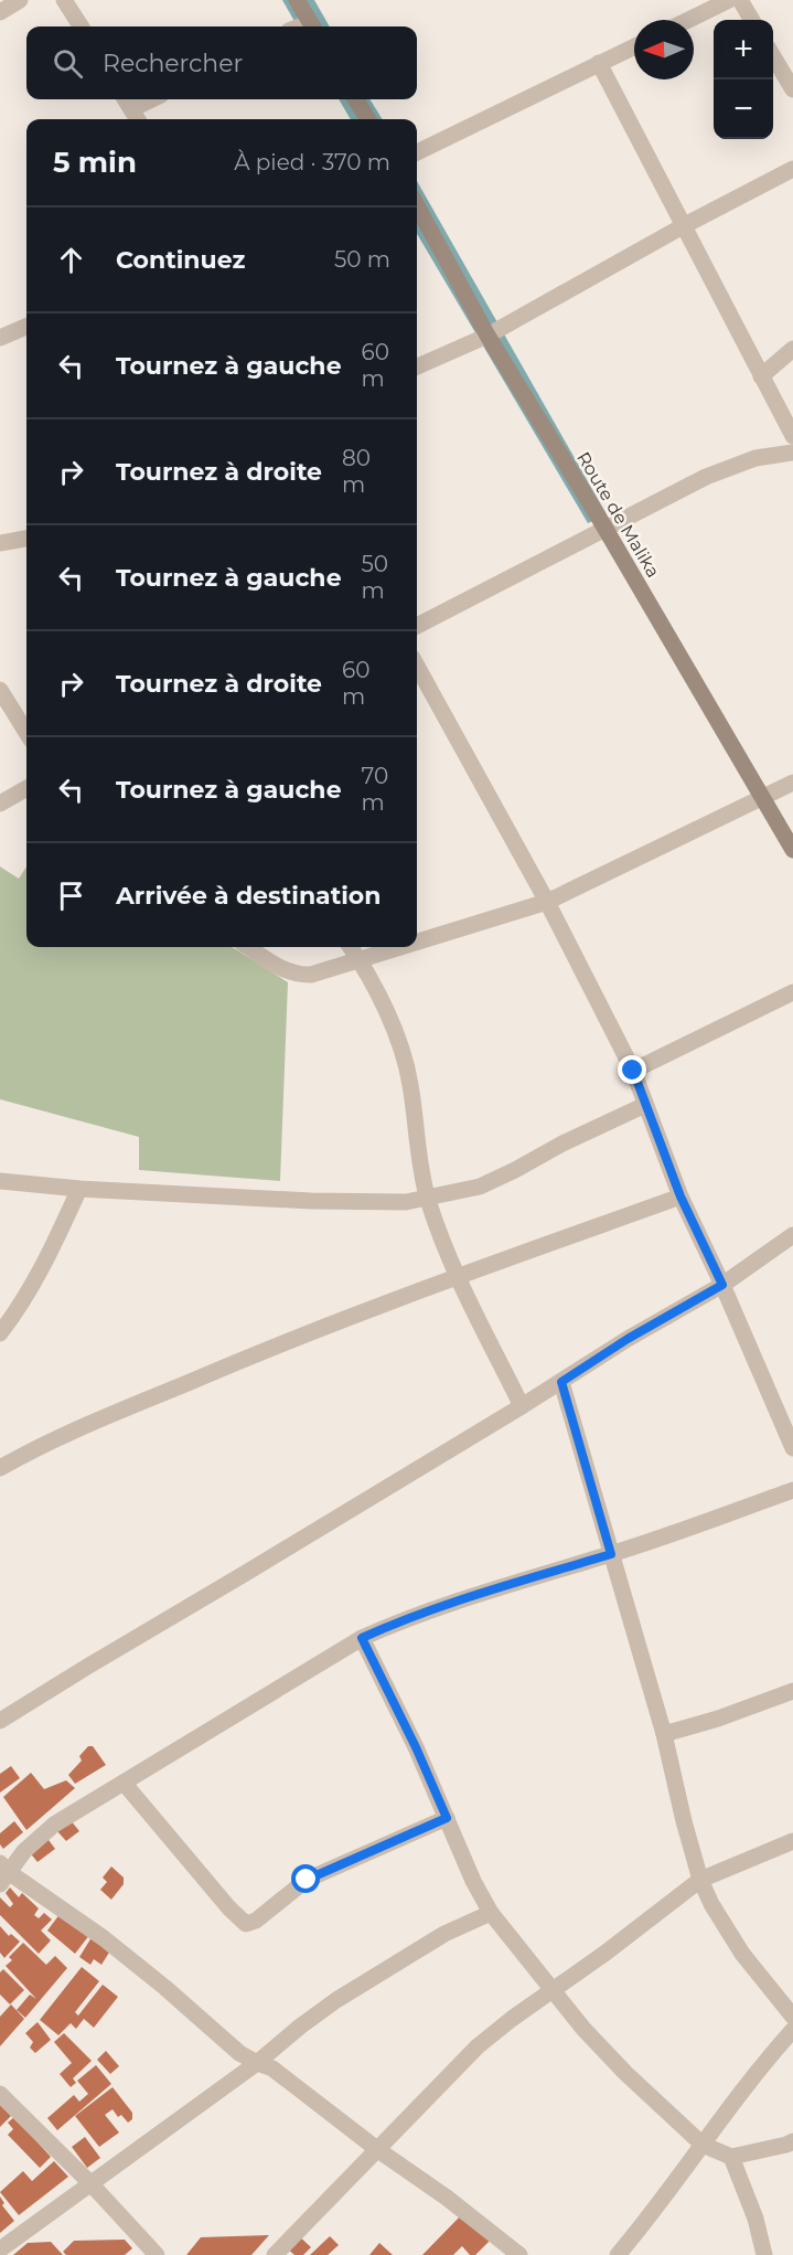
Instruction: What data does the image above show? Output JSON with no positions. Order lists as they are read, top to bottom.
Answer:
{
  "streets": {
    "main road": ["Route de Malika"]
  },
  "north": "left",
  "page": {
    "map_buttons": ["+", "−"],
    "search": "Rechercher",
    "heading": ["5 min", "À pied · 370 m"],
    "list": [
      ["Continuez", "50 m"],
      ["Tournez à gauche", "60 m"],
      ["Tournez à droite", "80 m"],
      ["Tournez à gauche", "50 m"],
      ["Tournez à droite", "60 m"],
      ["Tournez à gauche", "70 m"],
      "Arrivée à destination"
    ]
  }
}
